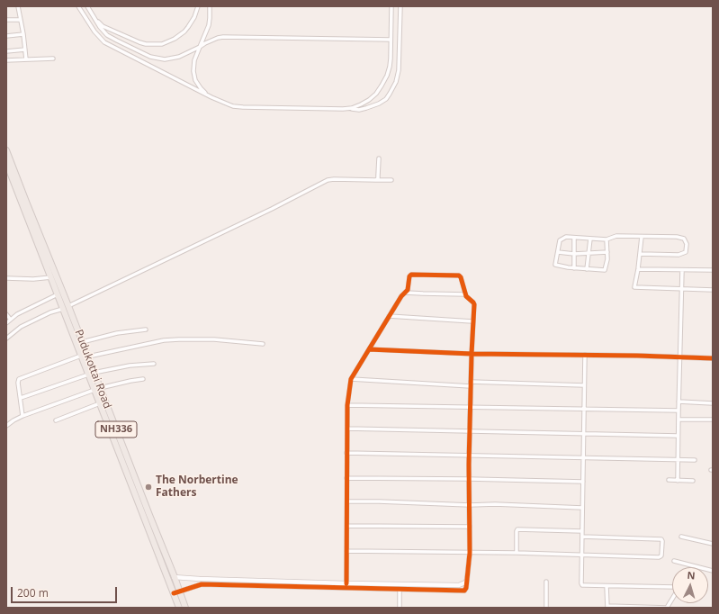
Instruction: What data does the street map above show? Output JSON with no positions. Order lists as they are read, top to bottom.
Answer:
{
  "streets": {
    "highway": ["Pudukottai Road", "NH336"]
  },
  "places": ["The Norbertine Fathers"],
  "scale_bar": "200 m",
  "north": "top"
}
